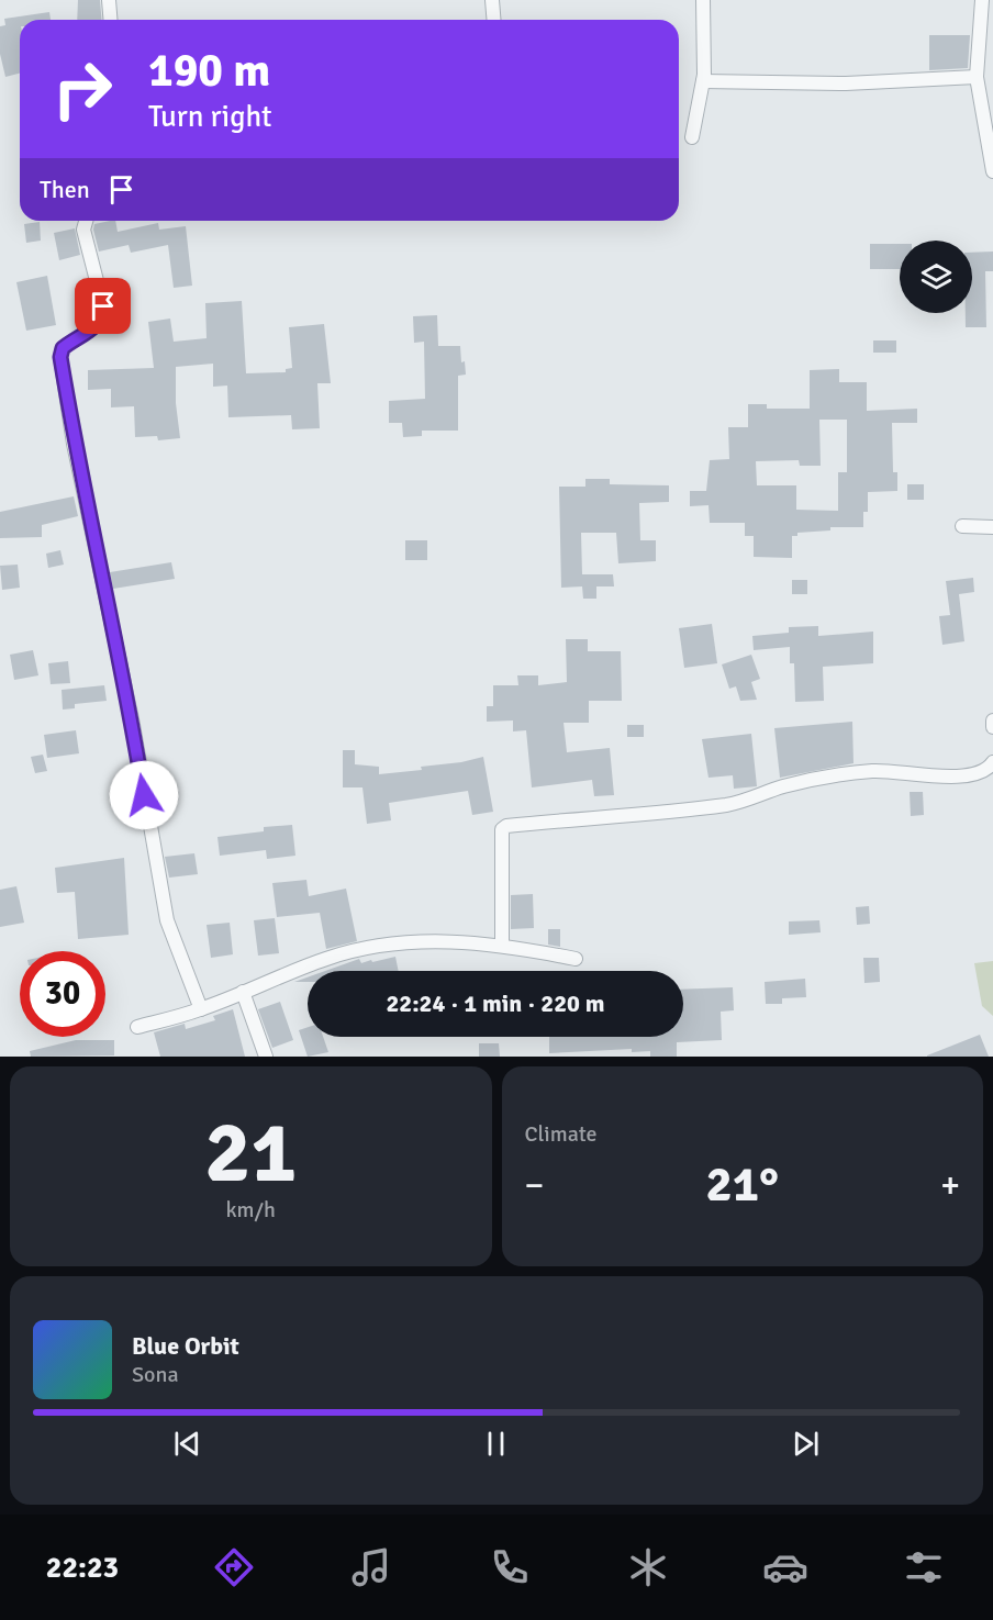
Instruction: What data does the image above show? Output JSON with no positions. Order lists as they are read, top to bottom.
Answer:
{
  "page": {
    "turn": ["190 m", "Turn right"],
    "then": "Then",
    "limit": "30",
    "trip": "22:24 · 1 min · 220 m",
    "tile": [
      ["21", "km/h"],
      "Climate"
    ],
    "heat": ["−", "21°", "+"],
    "song": ["Blue Orbit", "Sona"],
    "tabs": "22:23"
  }
}
